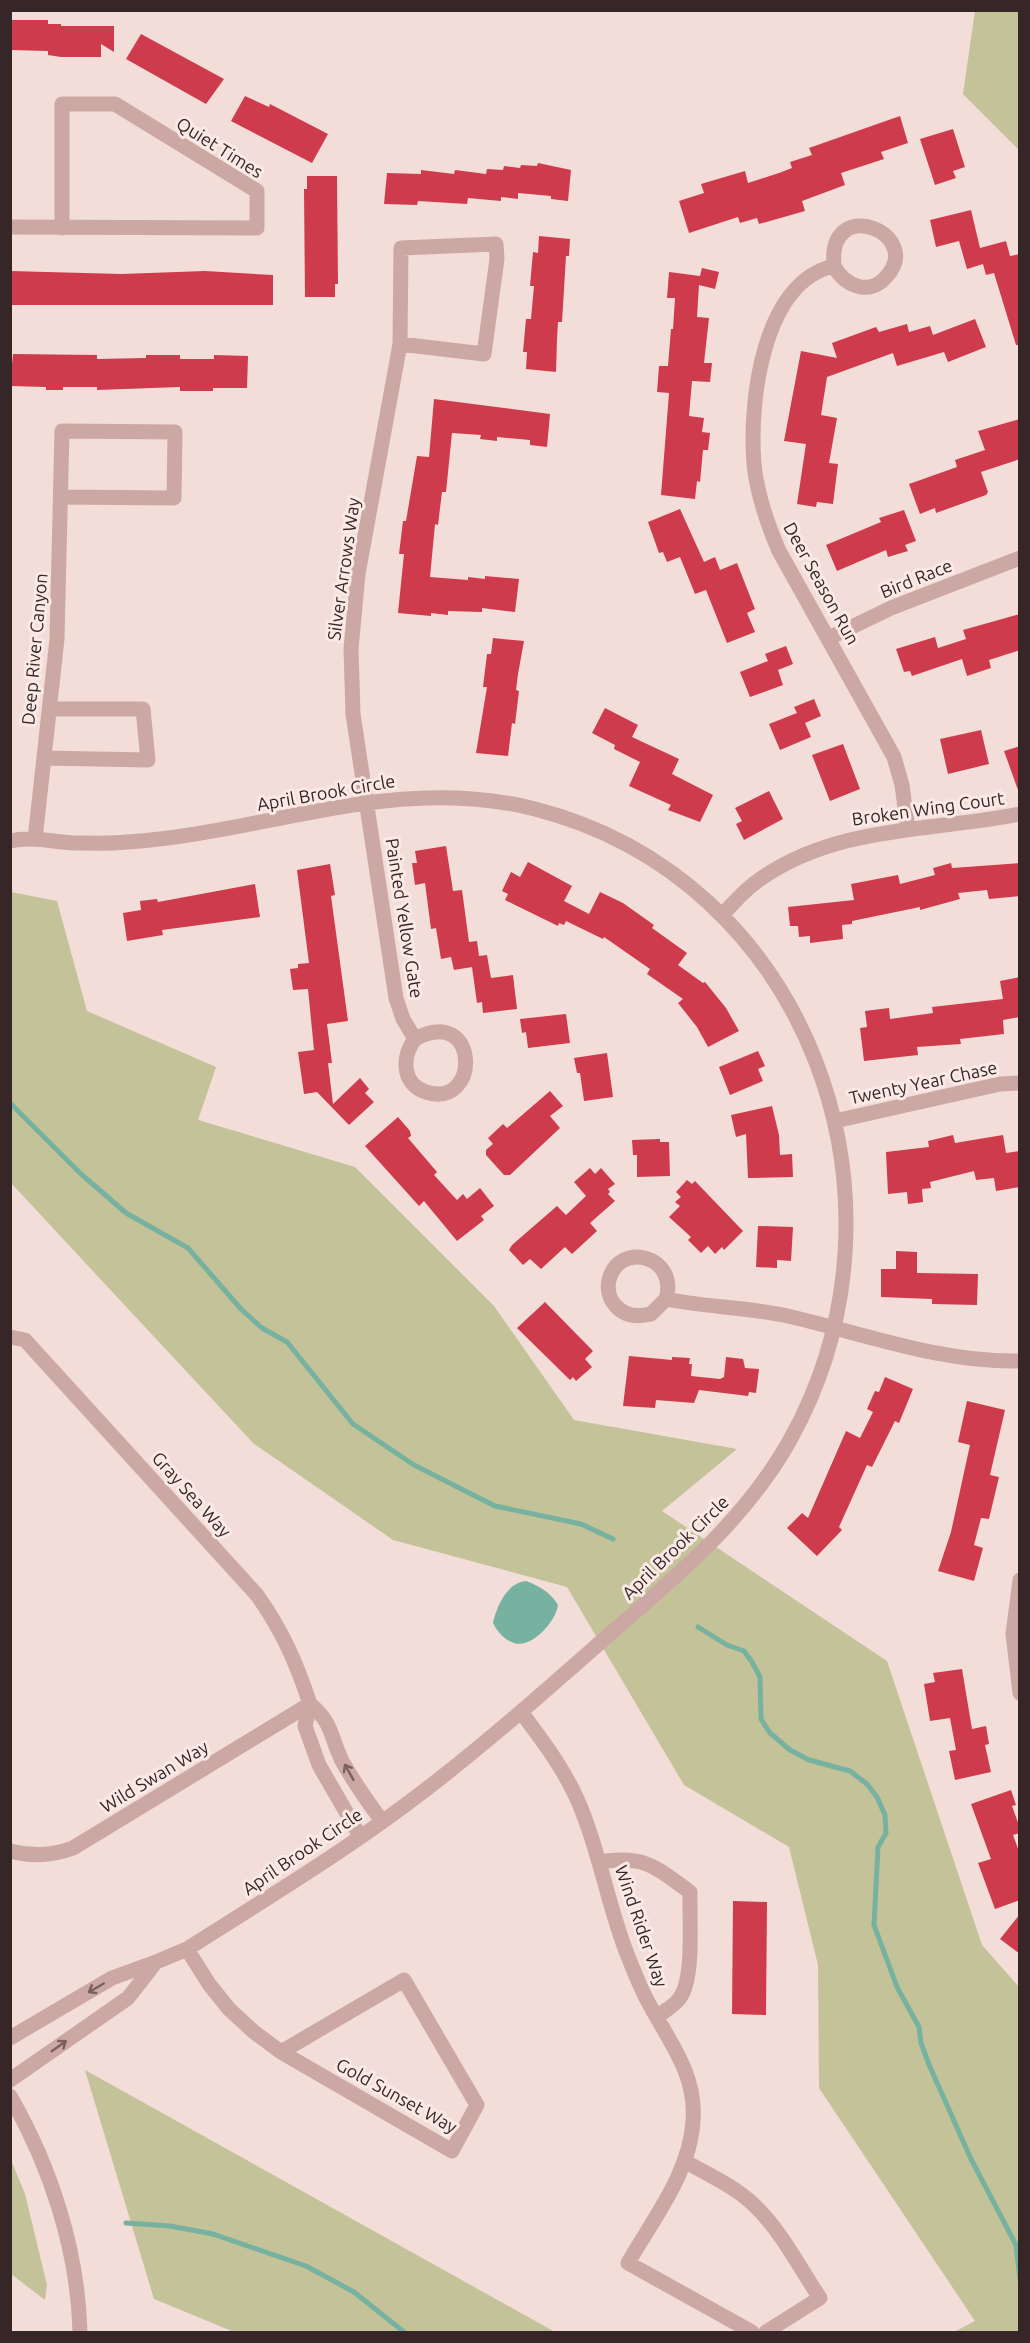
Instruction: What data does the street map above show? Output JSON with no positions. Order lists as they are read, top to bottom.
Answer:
{
  "streets": {
    "street": [
      "Quiet Times",
      "Silver Arrows Way",
      "Bird Race",
      "Deer Season Run",
      "Deep River Canyon",
      "April Brook Circle",
      "Broken Wing Court",
      "Painted Yellow Gate",
      "Twenty Year Chase",
      "Gray Sea Way",
      "Wild Swan Way",
      "Wind Rider Way",
      "Gold Sunset Way"
    ]
  },
  "crossings": [
    ["Silver Arrows Way", "April Brook Circle"],
    ["Silver Arrows Way", "Painted Yellow Gate"],
    ["Bird Race", "Deer Season Run"],
    ["Deer Season Run", "Broken Wing Court"],
    ["Deep River Canyon", "April Brook Circle"],
    ["April Brook Circle", "Broken Wing Court"],
    ["April Brook Circle", "Painted Yellow Gate"],
    ["April Brook Circle", "Twenty Year Chase"],
    ["April Brook Circle", "Gray Sea Way"],
    ["April Brook Circle", "Wind Rider Way"],
    ["April Brook Circle", "Gold Sunset Way"],
    ["Gray Sea Way", "Wild Swan Way"]
  ]
}
